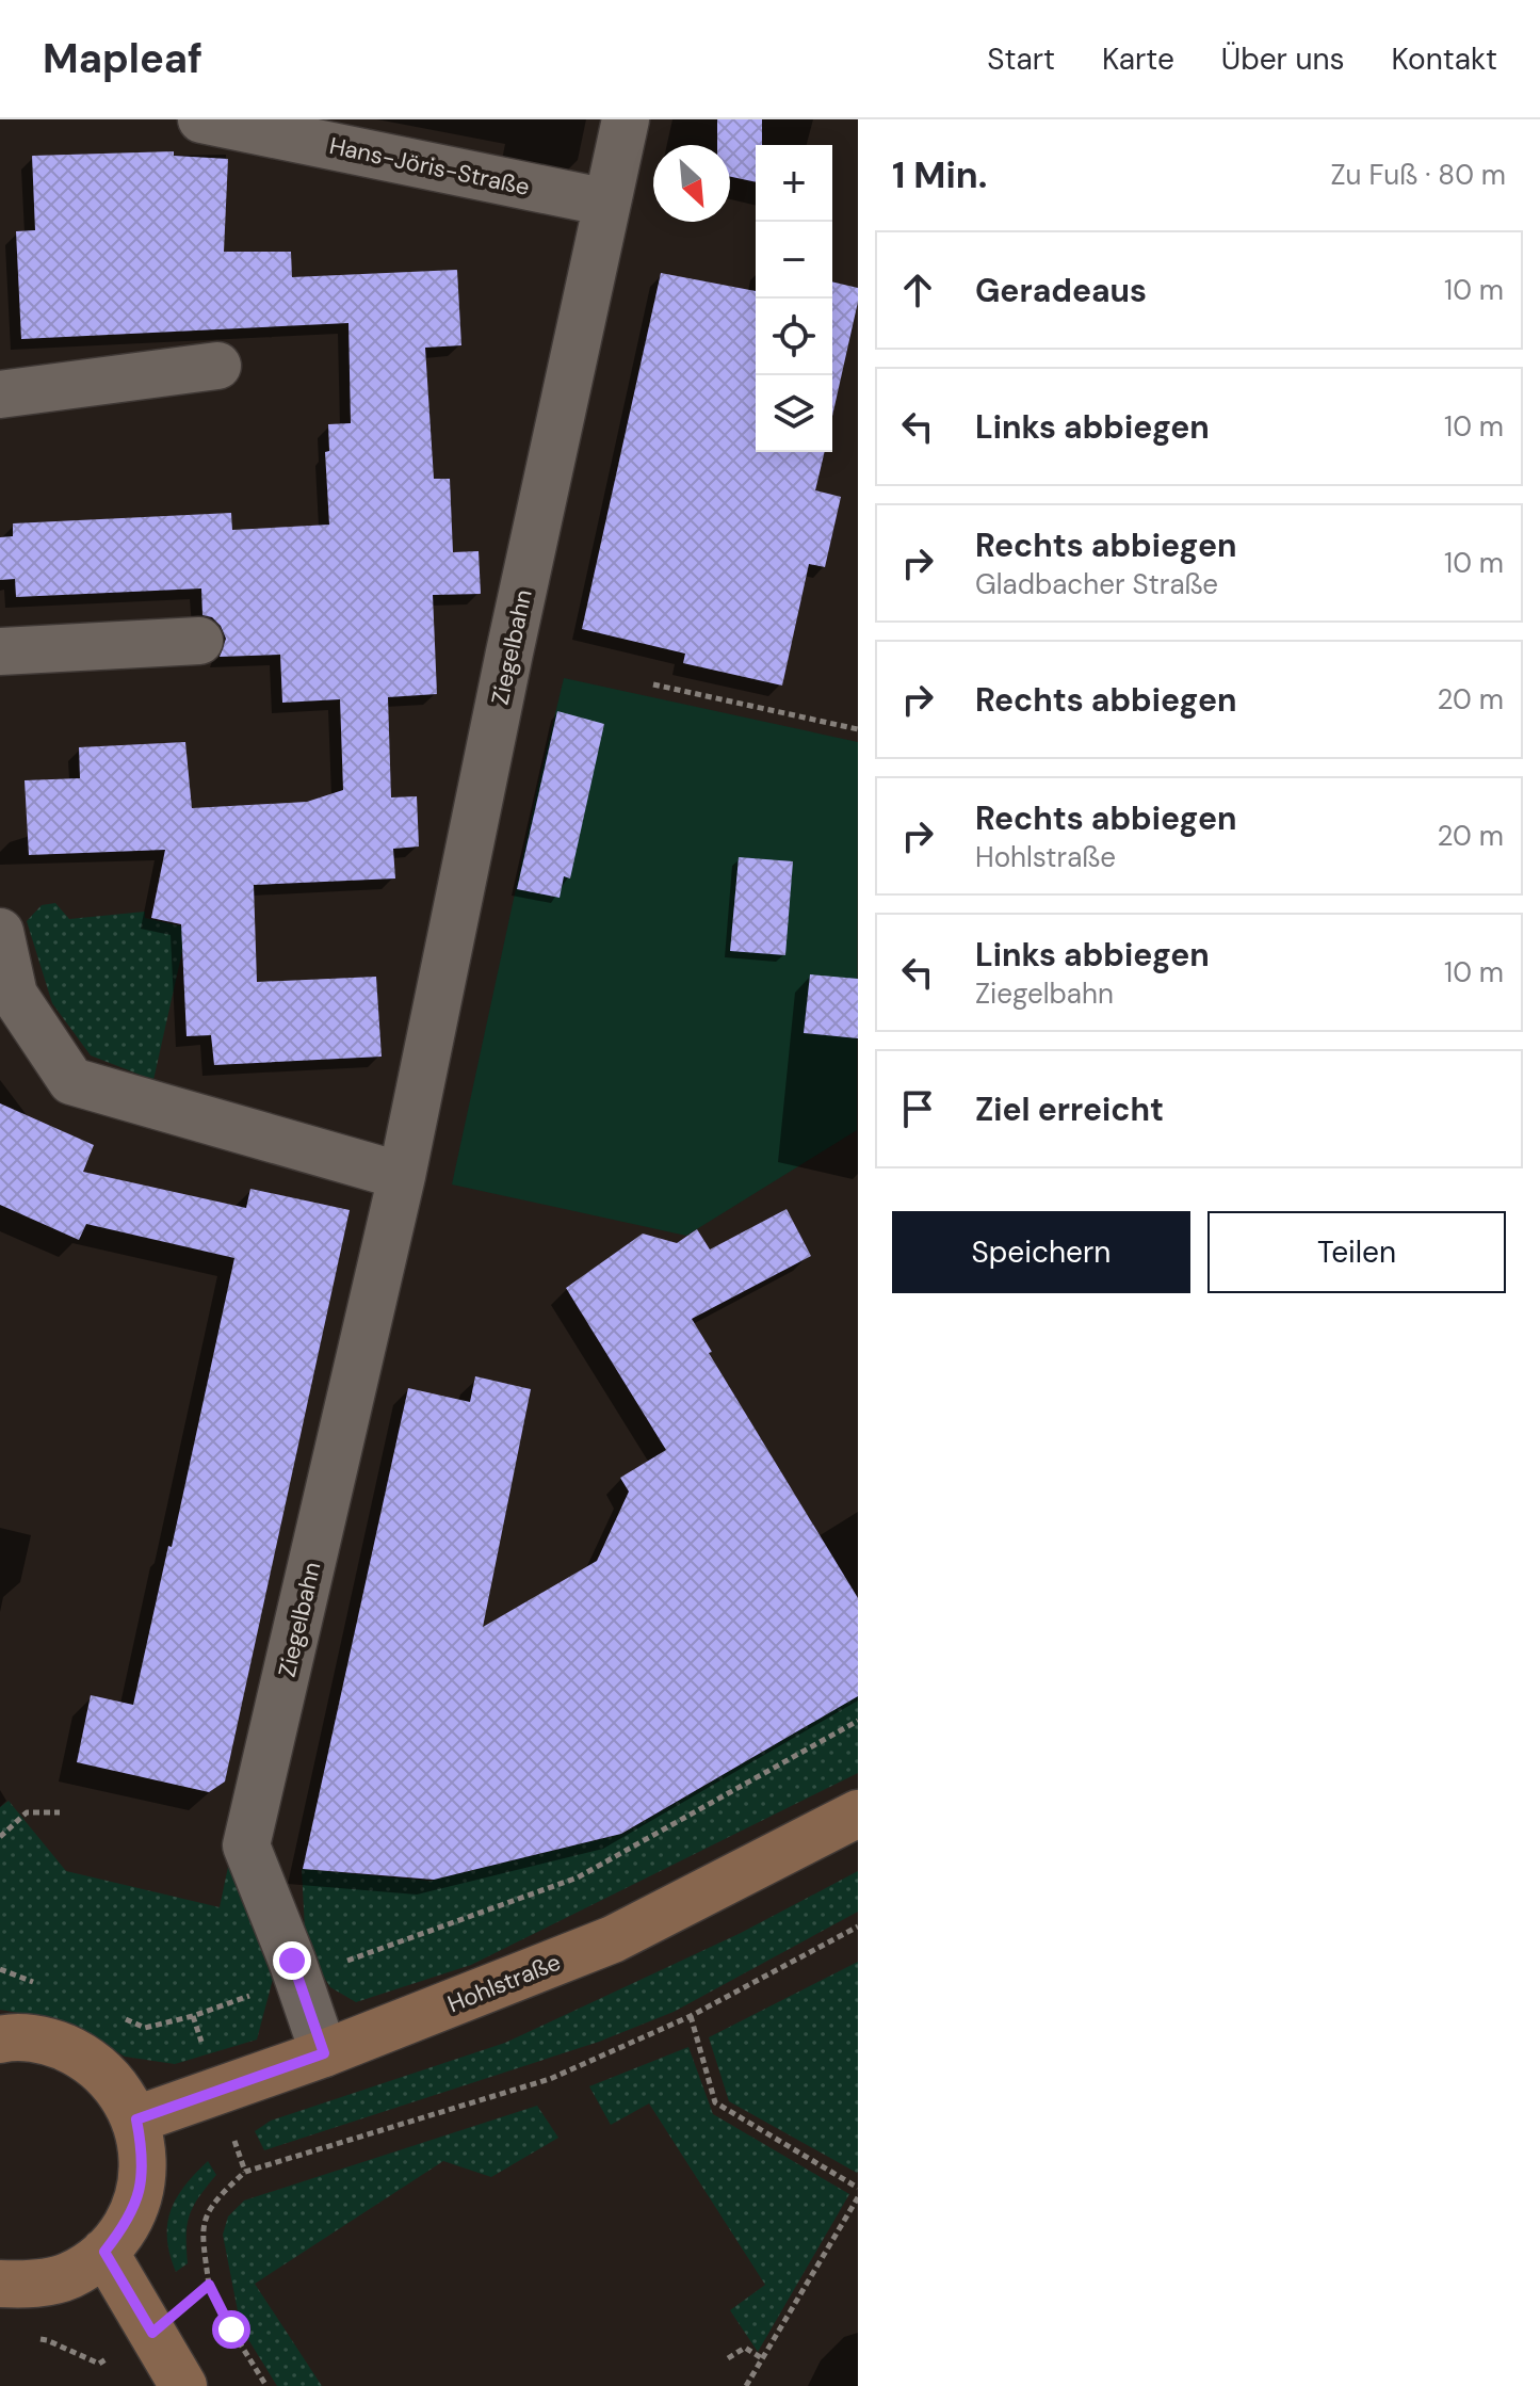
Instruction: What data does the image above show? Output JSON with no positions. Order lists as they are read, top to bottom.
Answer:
{
  "streets": {
    "main road": ["Hohlstraße"],
    "street": ["Hans-Jöris-Straße", "Ziegelbahn"]
  },
  "crossings": [
    ["Hans-Jöris-Straße", "Ziegelbahn"],
    ["Ziegelbahn", "Hohlstraße"]
  ],
  "north": "bottom right",
  "page": {
    "header": "Mapleaf",
    "nav": [
      "Start",
      "Karte",
      "Über uns",
      "Kontakt"
    ],
    "heading": ["1 Min.", "Zu Fuß · 80 m"],
    "map_buttons": ["+", "−"],
    "list": [
      ["Geradeaus", "10 m"],
      ["Links abbiegen", "10 m"],
      ["Rechts abbiegen", "Gladbacher Straße", "10 m"],
      ["Rechts abbiegen", "20 m"],
      ["Rechts abbiegen", "Hohlstraße", "20 m"],
      ["Links abbiegen", "Ziegelbahn", "10 m"],
      "Ziel erreicht"
    ],
    "buttons": ["Speichern", "Teilen"]
  }
}
